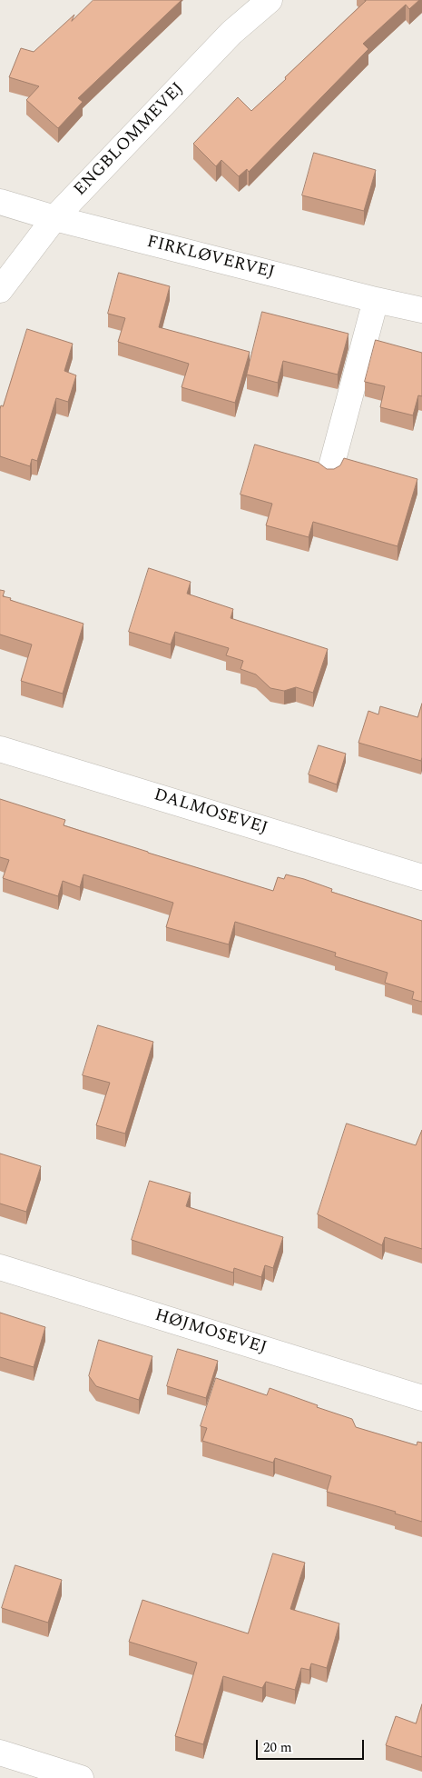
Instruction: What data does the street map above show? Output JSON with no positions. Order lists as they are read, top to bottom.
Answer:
{
  "streets": {
    "street": [
      "ENGBLOMMEVEJ",
      "FIRKLØVERVEJ",
      "DALMOSEVEJ",
      "HØJMOSEVEJ"
    ]
  },
  "crossings": [
    ["ENGBLOMMEVEJ", "FIRKLØVERVEJ"]
  ],
  "scale_bar": "20 m"
}
